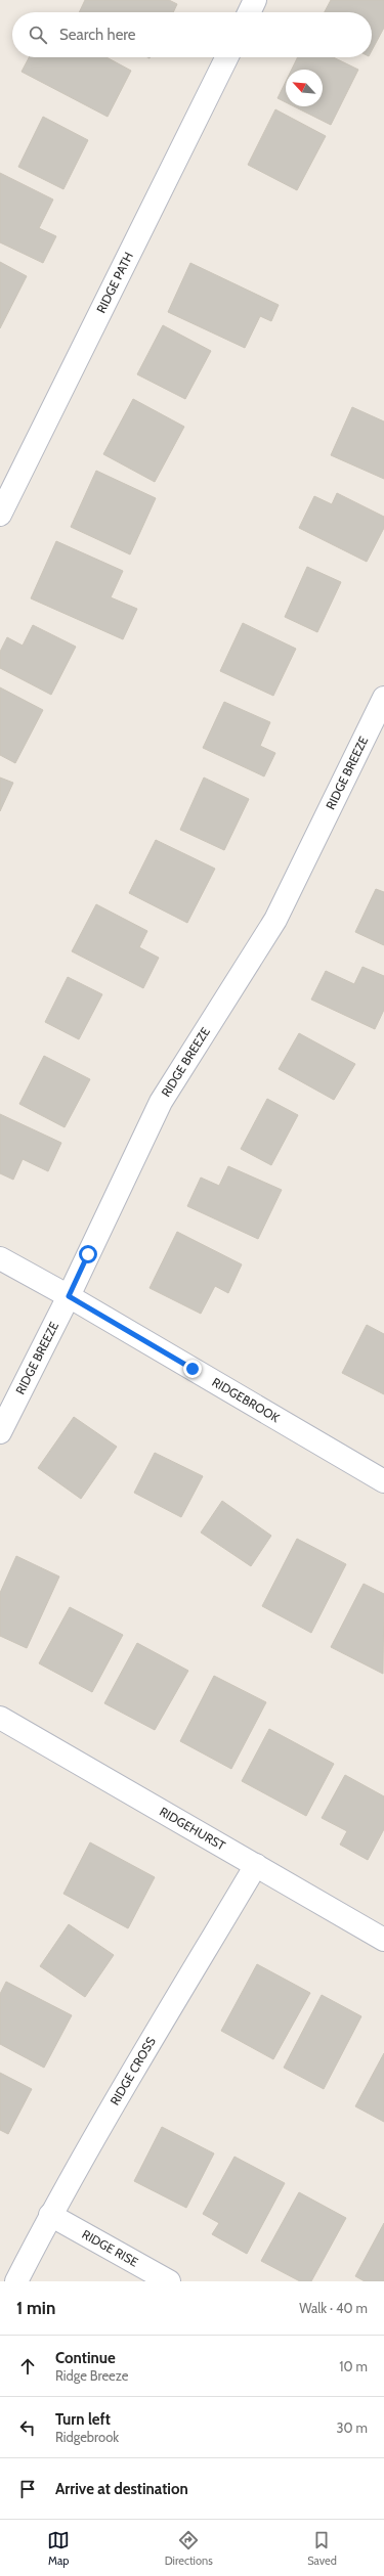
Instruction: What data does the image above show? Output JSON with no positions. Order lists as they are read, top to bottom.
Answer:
{
  "streets": {
    "street": [
      "RIDGE PATH",
      "RIDGE BREEZE",
      "RIDGEBROOK",
      "RIDGEHURST",
      "RIDGE CROSS",
      "RIDGE RISE"
    ]
  },
  "crossings": [
    ["RIDGE BREEZE", "RIDGEBROOK"],
    ["RIDGEHURST", "RIDGE CROSS"],
    ["RIDGE CROSS", "RIDGE RISE"]
  ],
  "north": "top left",
  "page": {
    "search": "Search here",
    "heading": ["1 min", "Walk · 40 m"],
    "list": [
      ["Continue", "Ridge Breeze", "10 m"],
      ["Turn left", "Ridgebrook", "30 m"],
      "Arrive at destination"
    ],
    "nav": ["Map", "Directions", "Saved"]
  }
}
